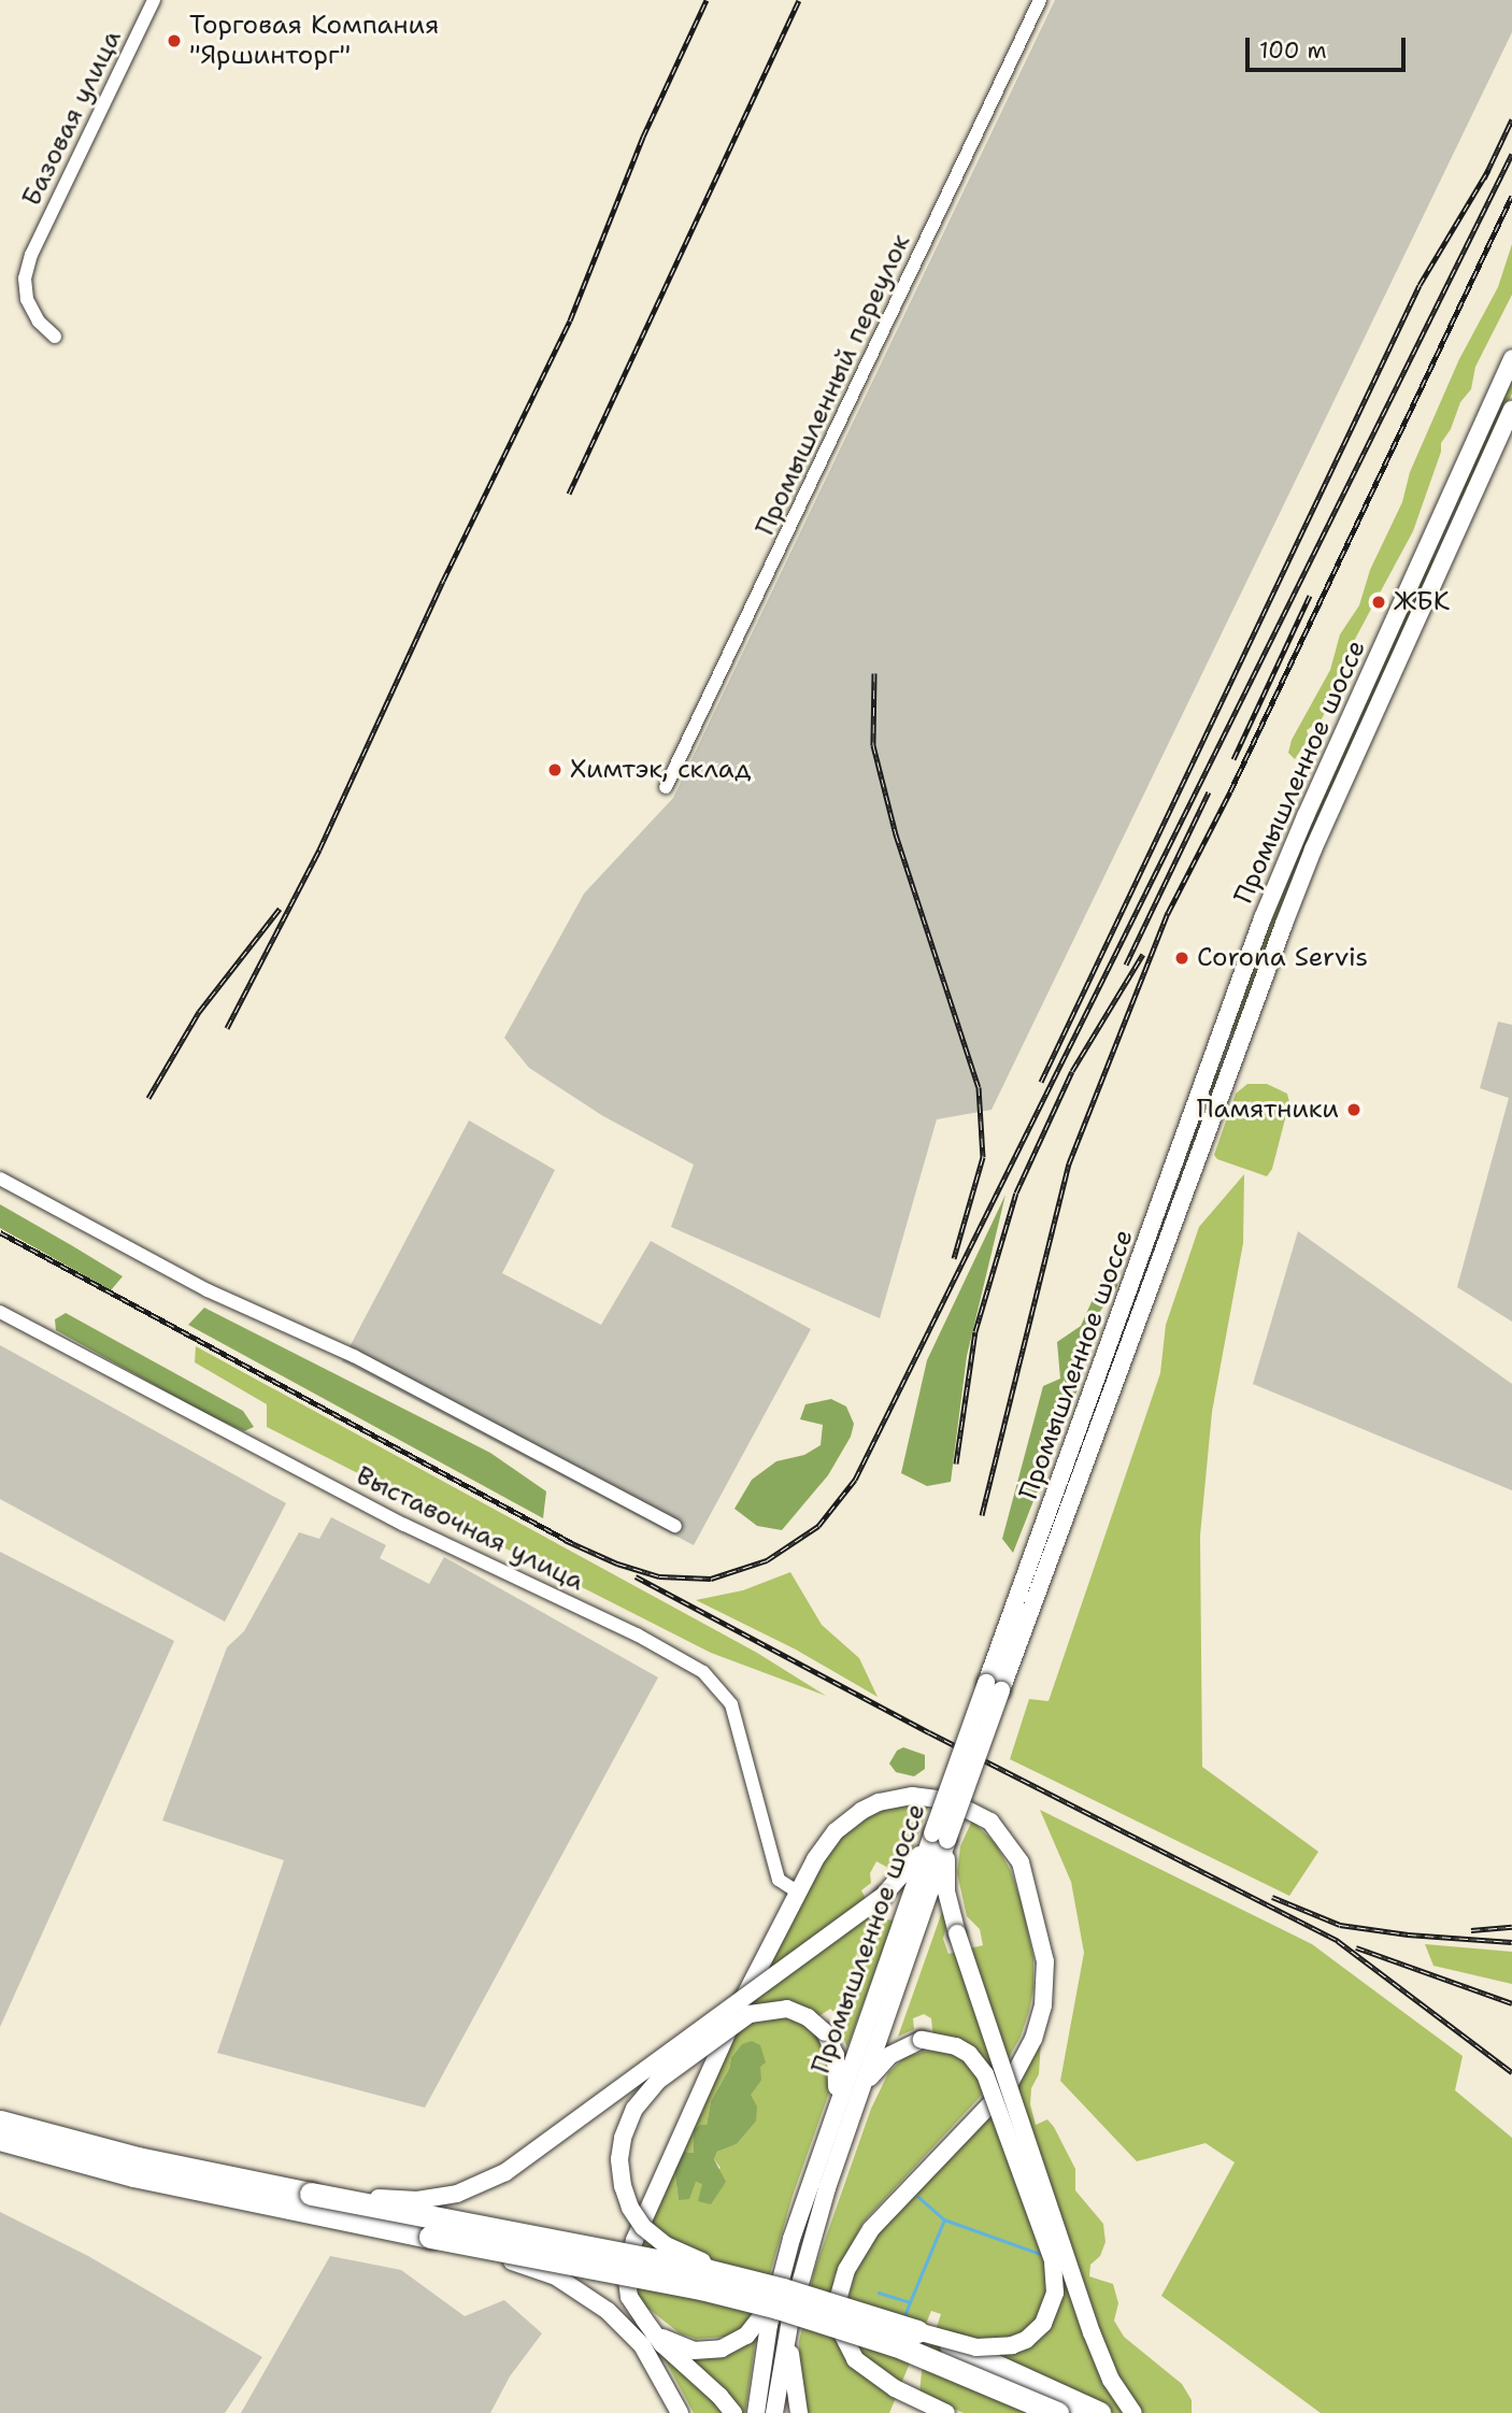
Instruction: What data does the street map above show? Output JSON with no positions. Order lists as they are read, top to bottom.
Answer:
{
  "streets": {
    "main road": ["Промышленное шоссе"],
    "street": ["Базовая улица", "Промышленный переулок", "Выставочная улица"]
  },
  "places": [
    "Торговая Компания \"Яршинторг\"",
    "ЖБК",
    "Химтэк, склад",
    "Corona Servis",
    "Памятники"
  ],
  "scale_bar": "100 m"
}
